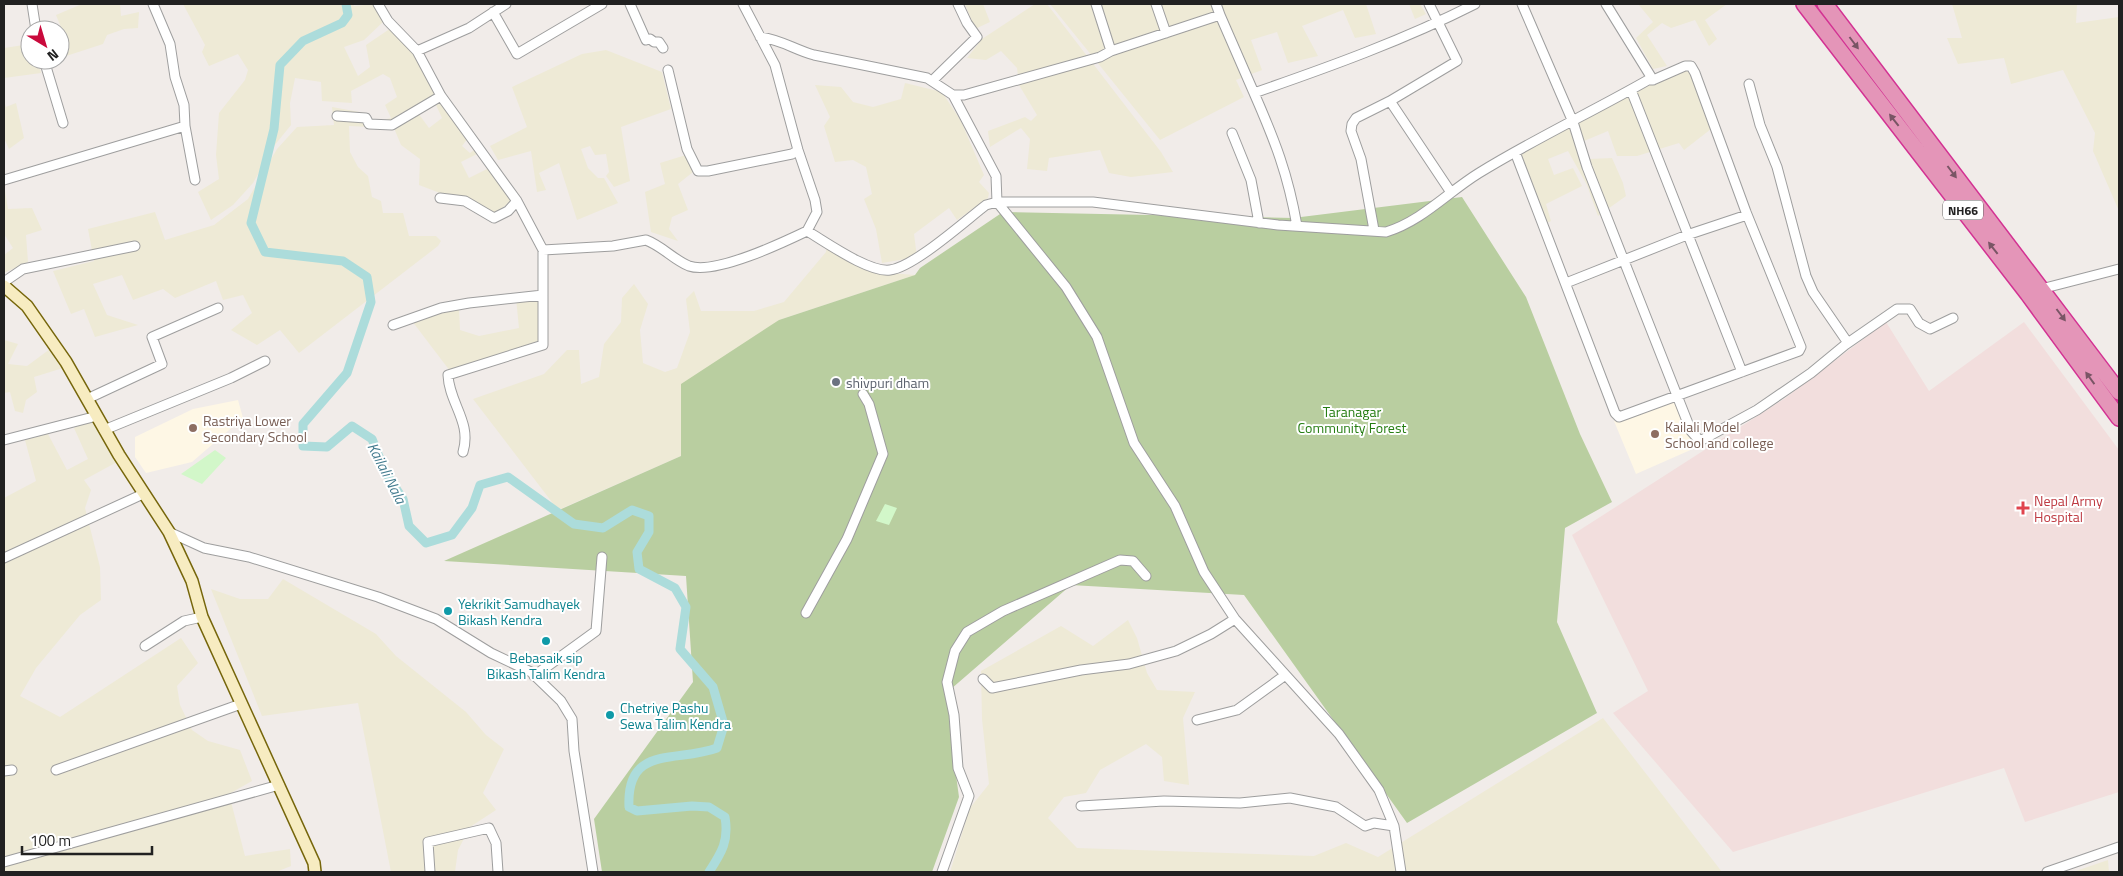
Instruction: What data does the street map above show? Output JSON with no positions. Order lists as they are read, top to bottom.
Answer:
{
  "streets": {
    "highway": ["NH66"]
  },
  "water": ["Kailali Nala"],
  "parks": ["Taranagar Community Forest"],
  "places": {
    "other": [
      "shivpuri dham",
      "Rastriya Lower Secondary School",
      "Kailali Model School and college",
      "Yekrikit Samudhayek Bikash Kendra",
      "Bebasaik sip Bikash Talim Kendra",
      "Chetriye Pashu Sewa Talim Kendra"
    ],
    "health": ["Nepal Army Hospital"]
  },
  "scale_bar": "100 m",
  "north": "bottom right"
}
